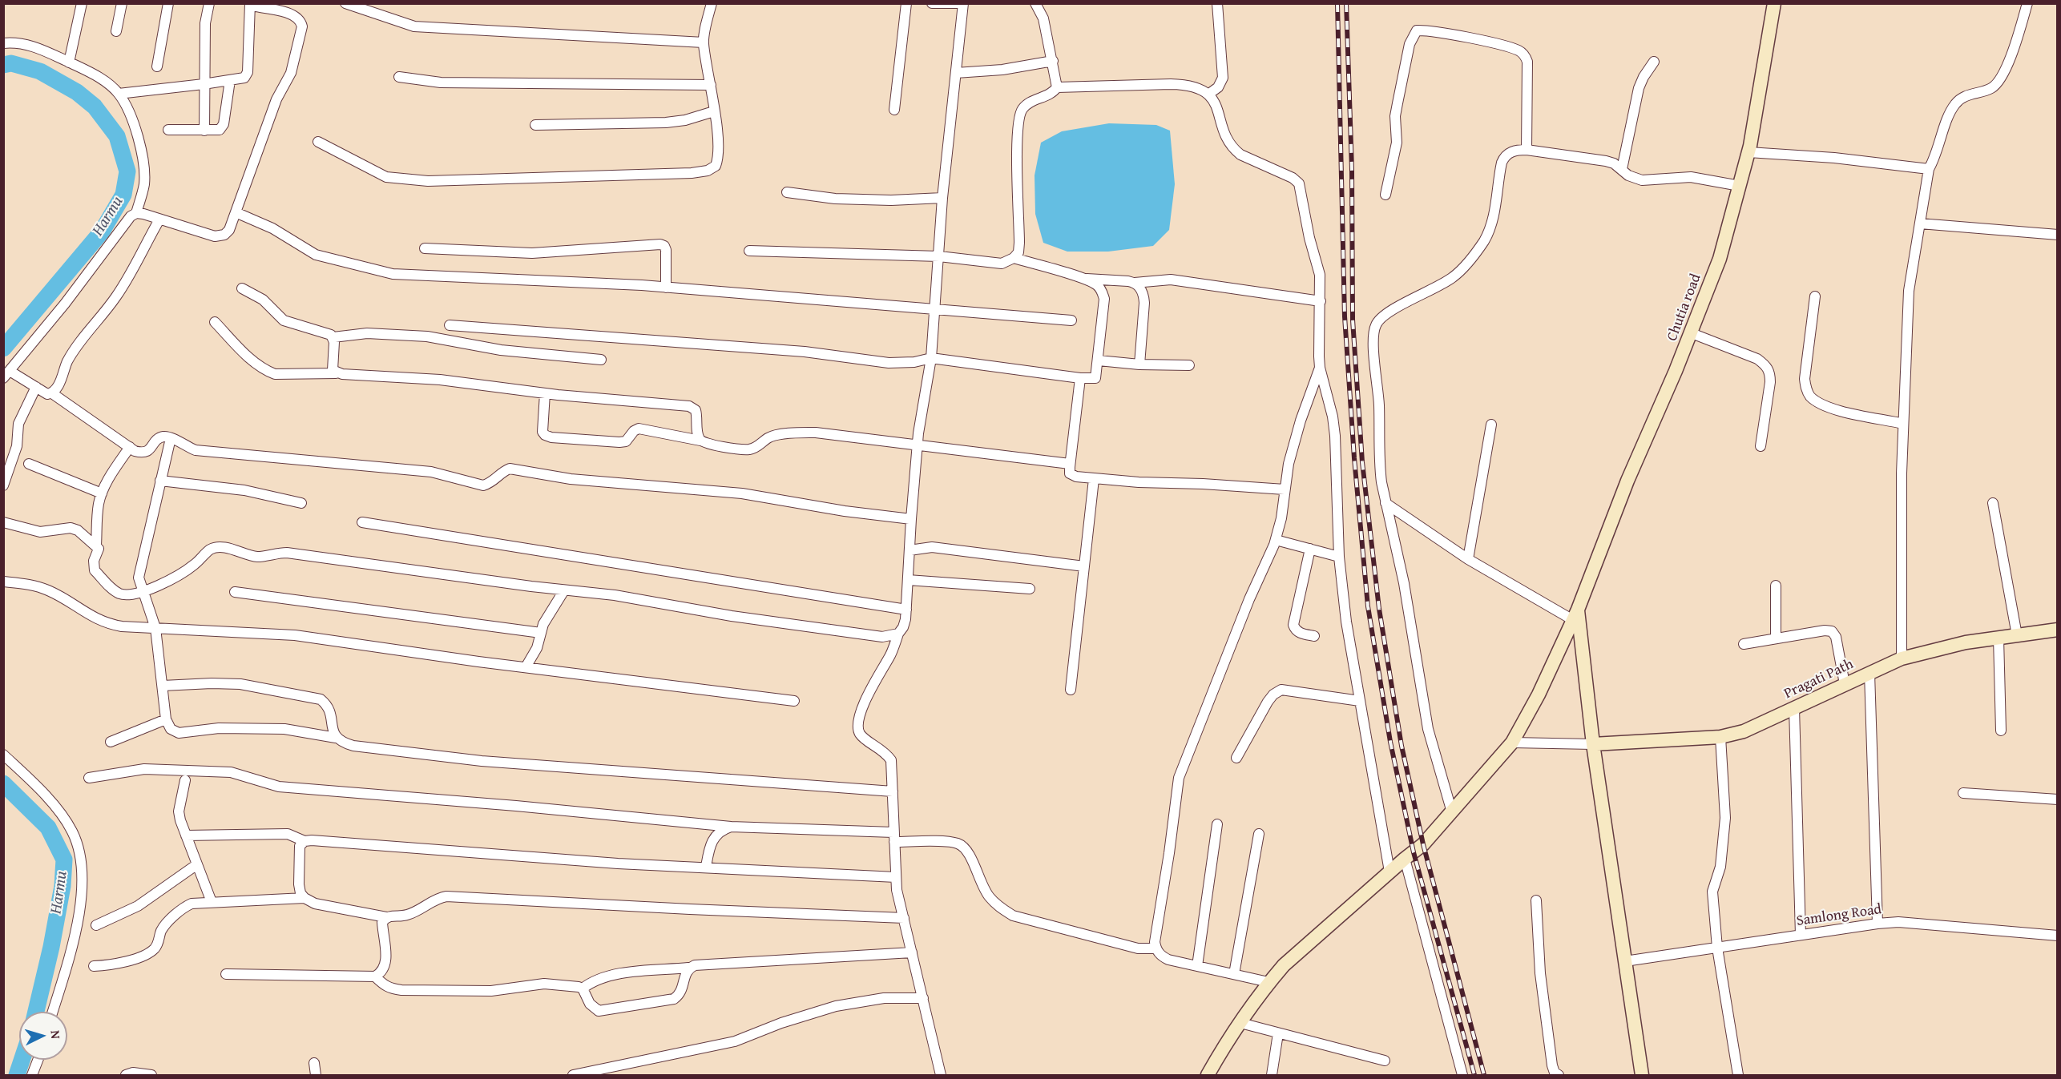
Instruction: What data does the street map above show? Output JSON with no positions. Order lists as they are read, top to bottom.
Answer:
{
  "streets": {
    "street": ["Chutia road", "Pragati Path", "Samlong Road"]
  },
  "water": ["Harmu"],
  "north": "right"
}
